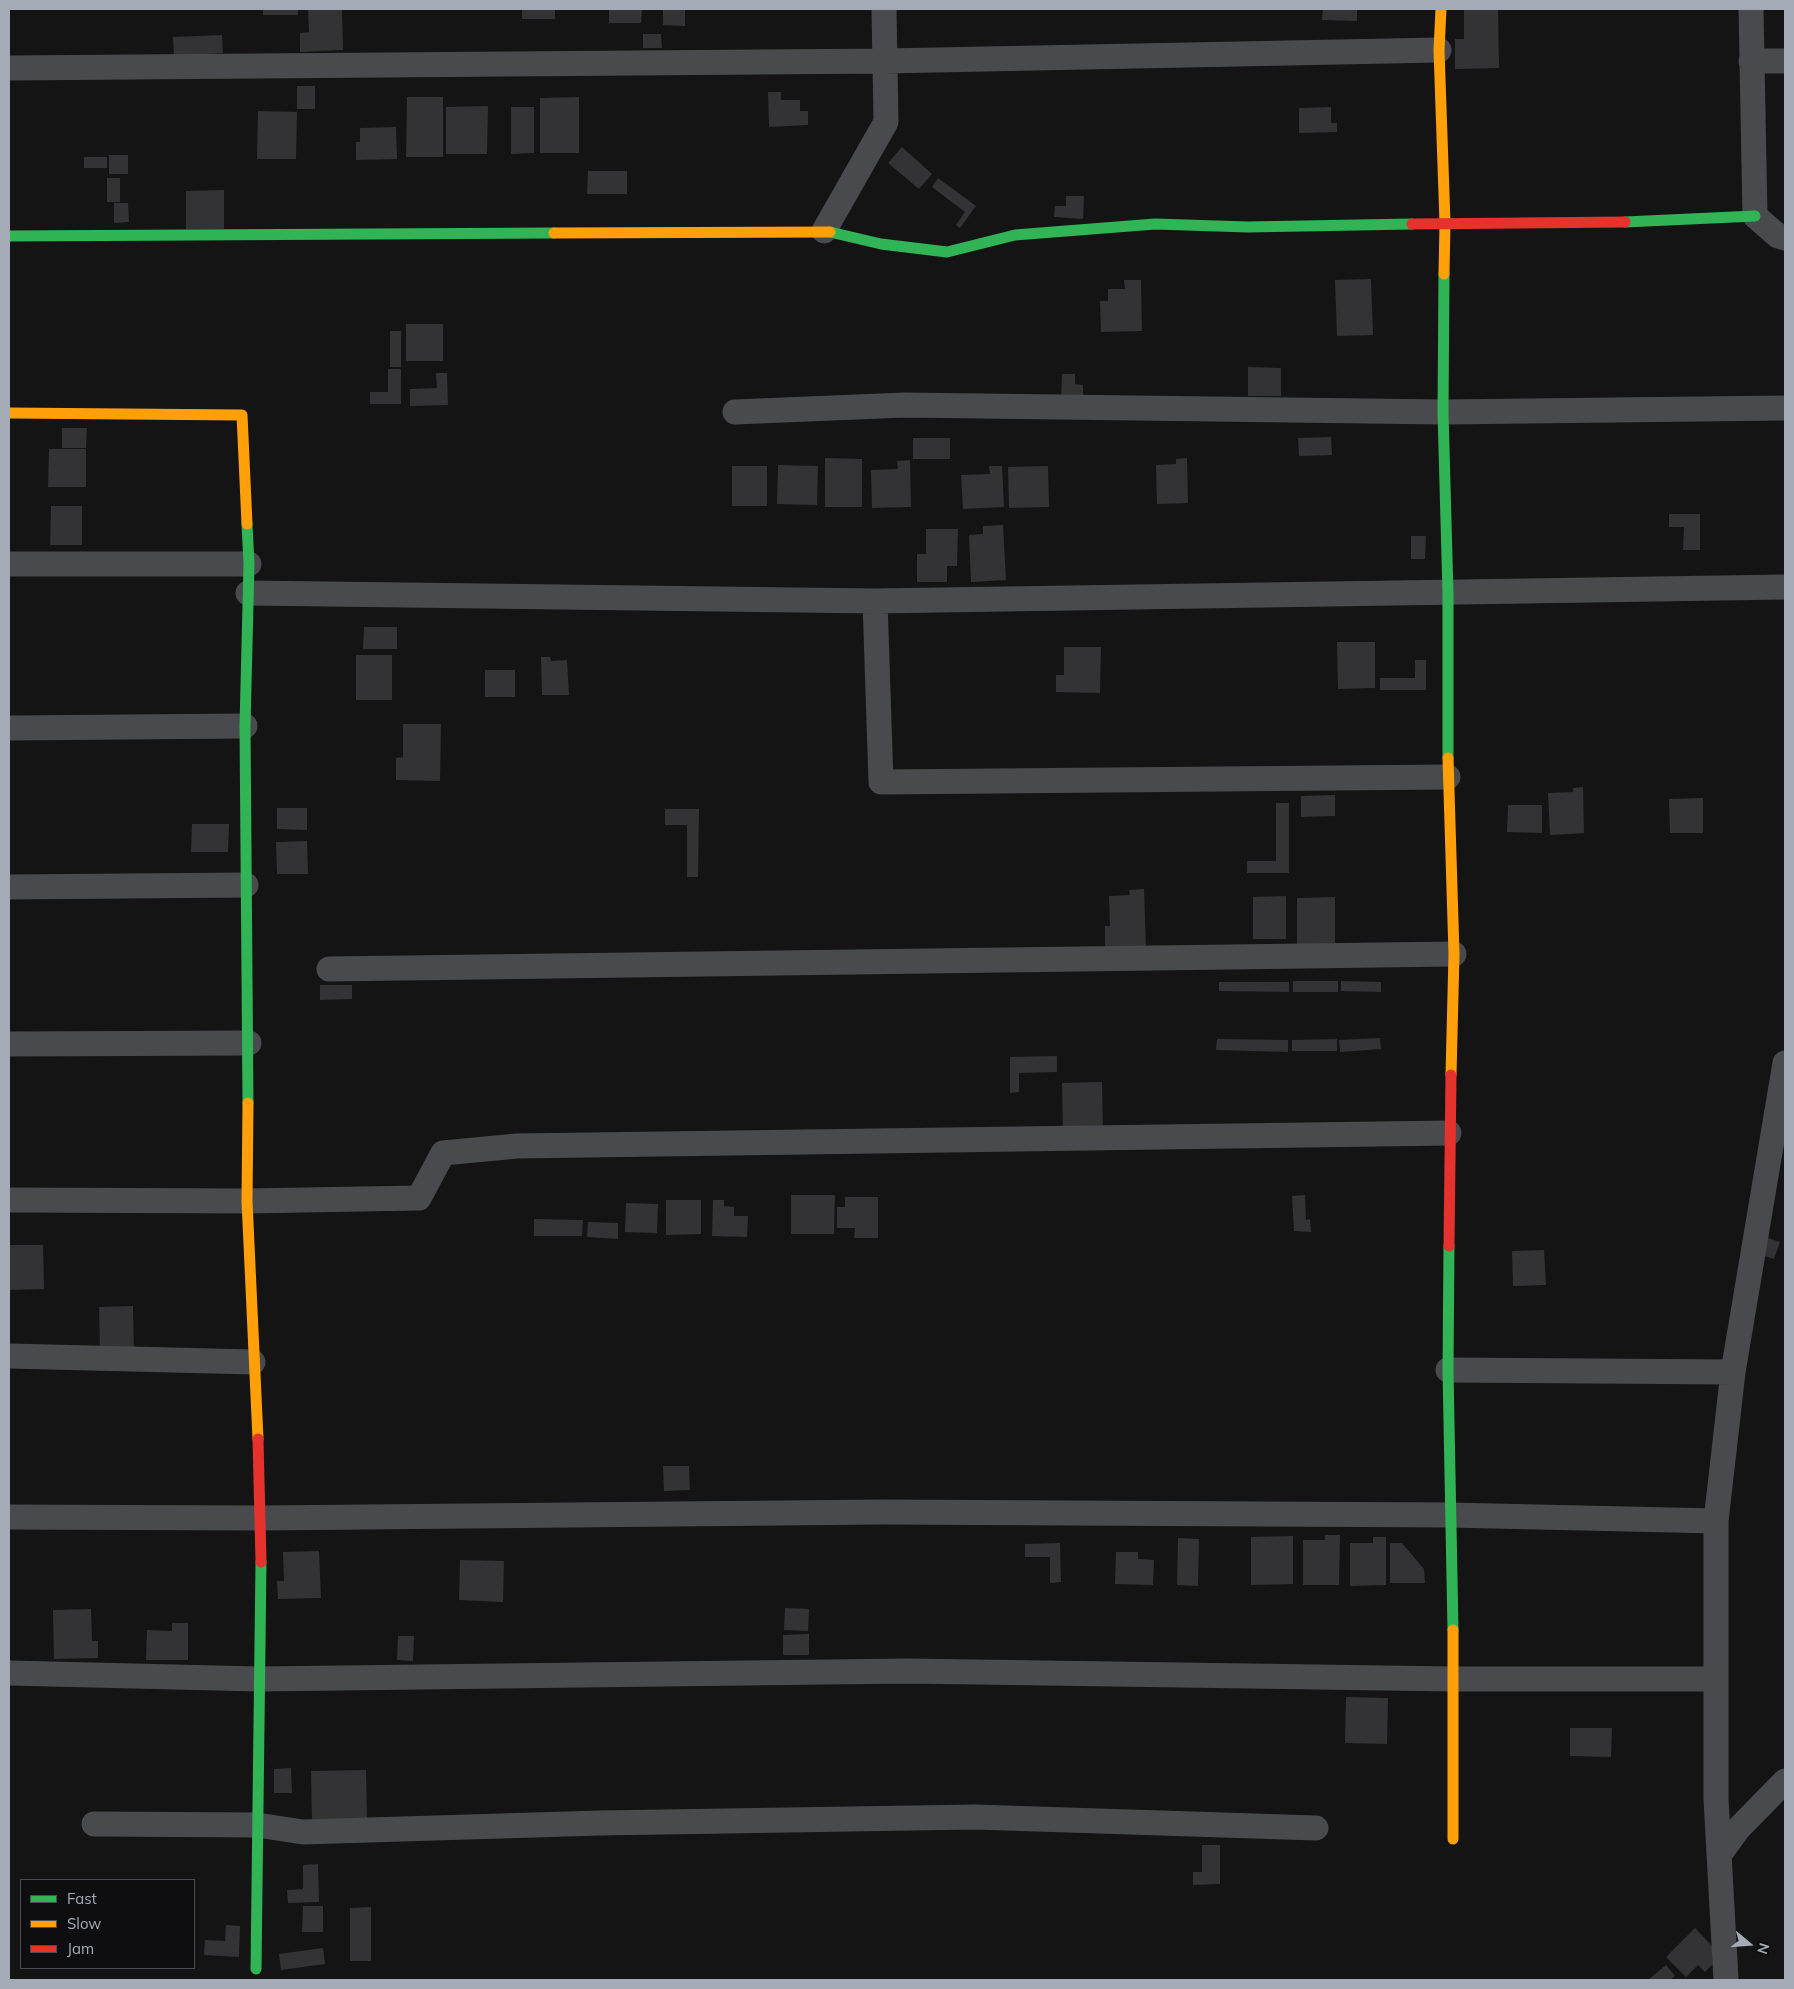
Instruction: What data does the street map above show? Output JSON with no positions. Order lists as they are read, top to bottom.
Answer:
{
  "legend": ["Fast", "Slow", "Jam"],
  "north": "right"
}
